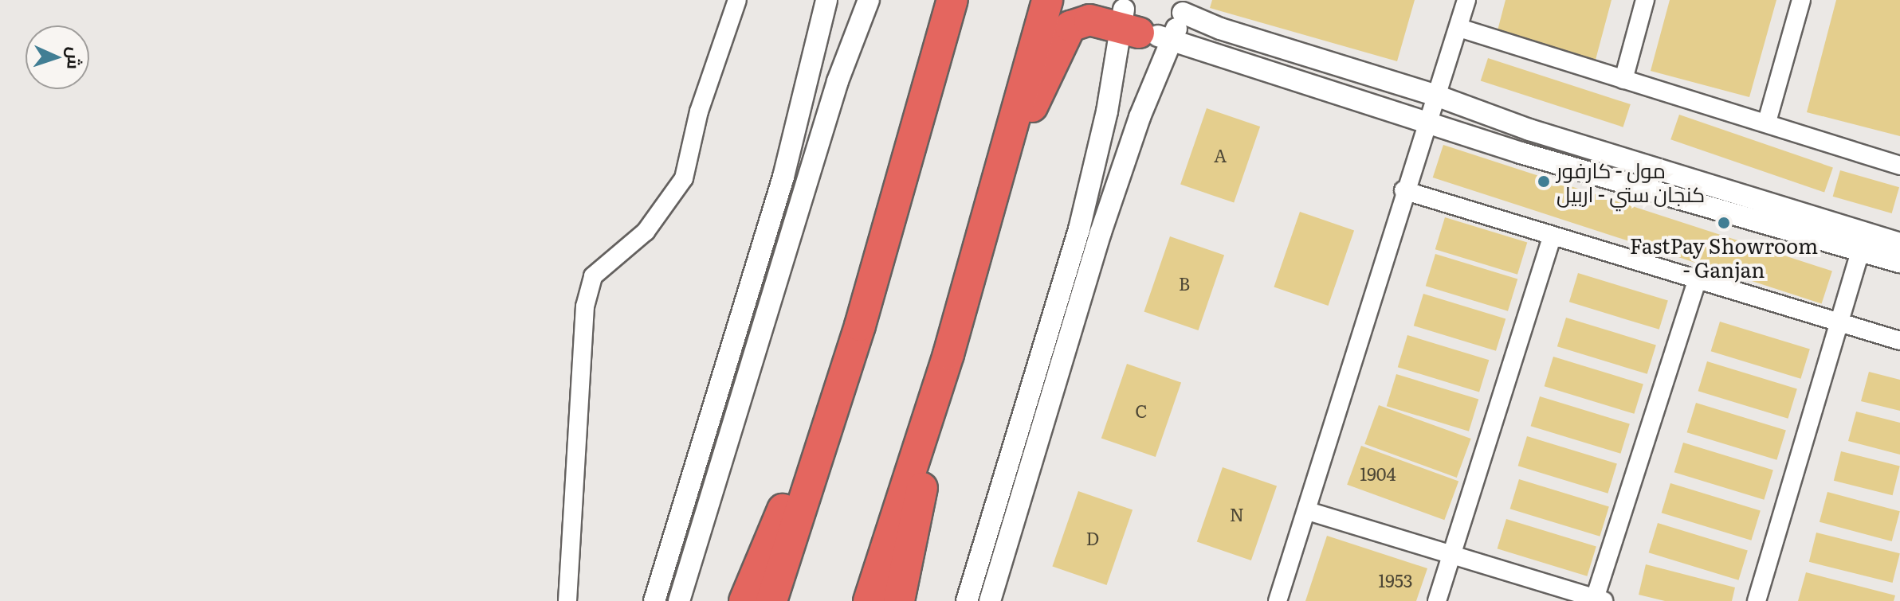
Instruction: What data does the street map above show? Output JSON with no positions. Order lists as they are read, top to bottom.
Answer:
{
  "places": ["مول - كارفور كنجان ستي - اربيل", "FastPay Showroom - Ganjan"],
  "house_numbers": [
    "A",
    "B",
    "C",
    "1904",
    "N",
    "D",
    "1953"
  ],
  "north": "right"
}
